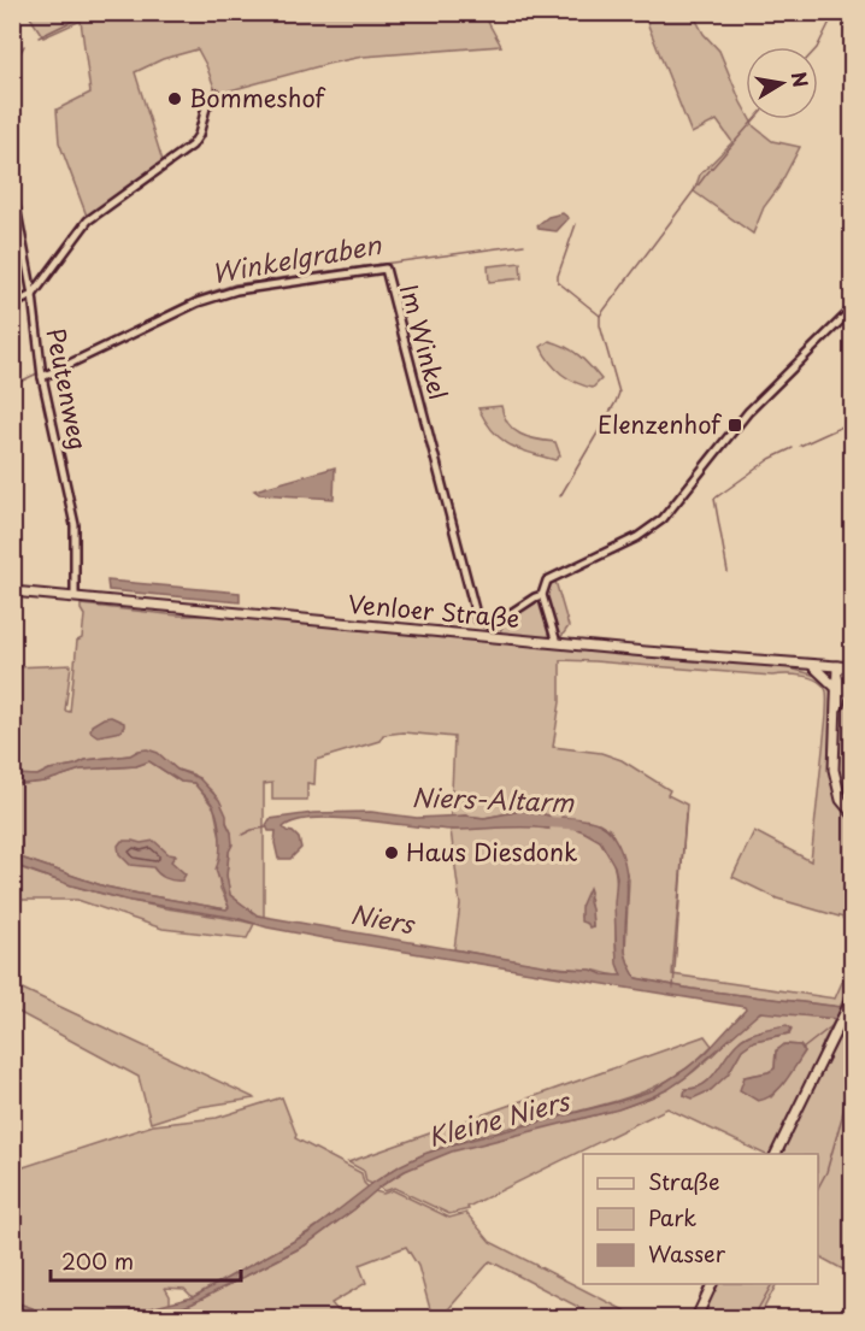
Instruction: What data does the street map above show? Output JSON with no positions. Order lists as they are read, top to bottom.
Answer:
{
  "streets": {
    "main road": ["Venloer Straße"],
    "street": ["Im Winkel", "Peutenweg"]
  },
  "crossings": [
    ["Im Winkel", "Peutenweg"],
    ["Peutenweg", "Venloer Straße"]
  ],
  "water": [
    "Winkelgraben",
    "Niers-Altarm",
    "Niers",
    "Kleine Niers"
  ],
  "places": {
    "other": ["Bommeshof", "Haus Diesdonk"],
    "transit": ["Elenzenhof"]
  },
  "legend": ["Straße", "Park", "Wasser"],
  "scale_bar": "200 m",
  "north": "right"
}
